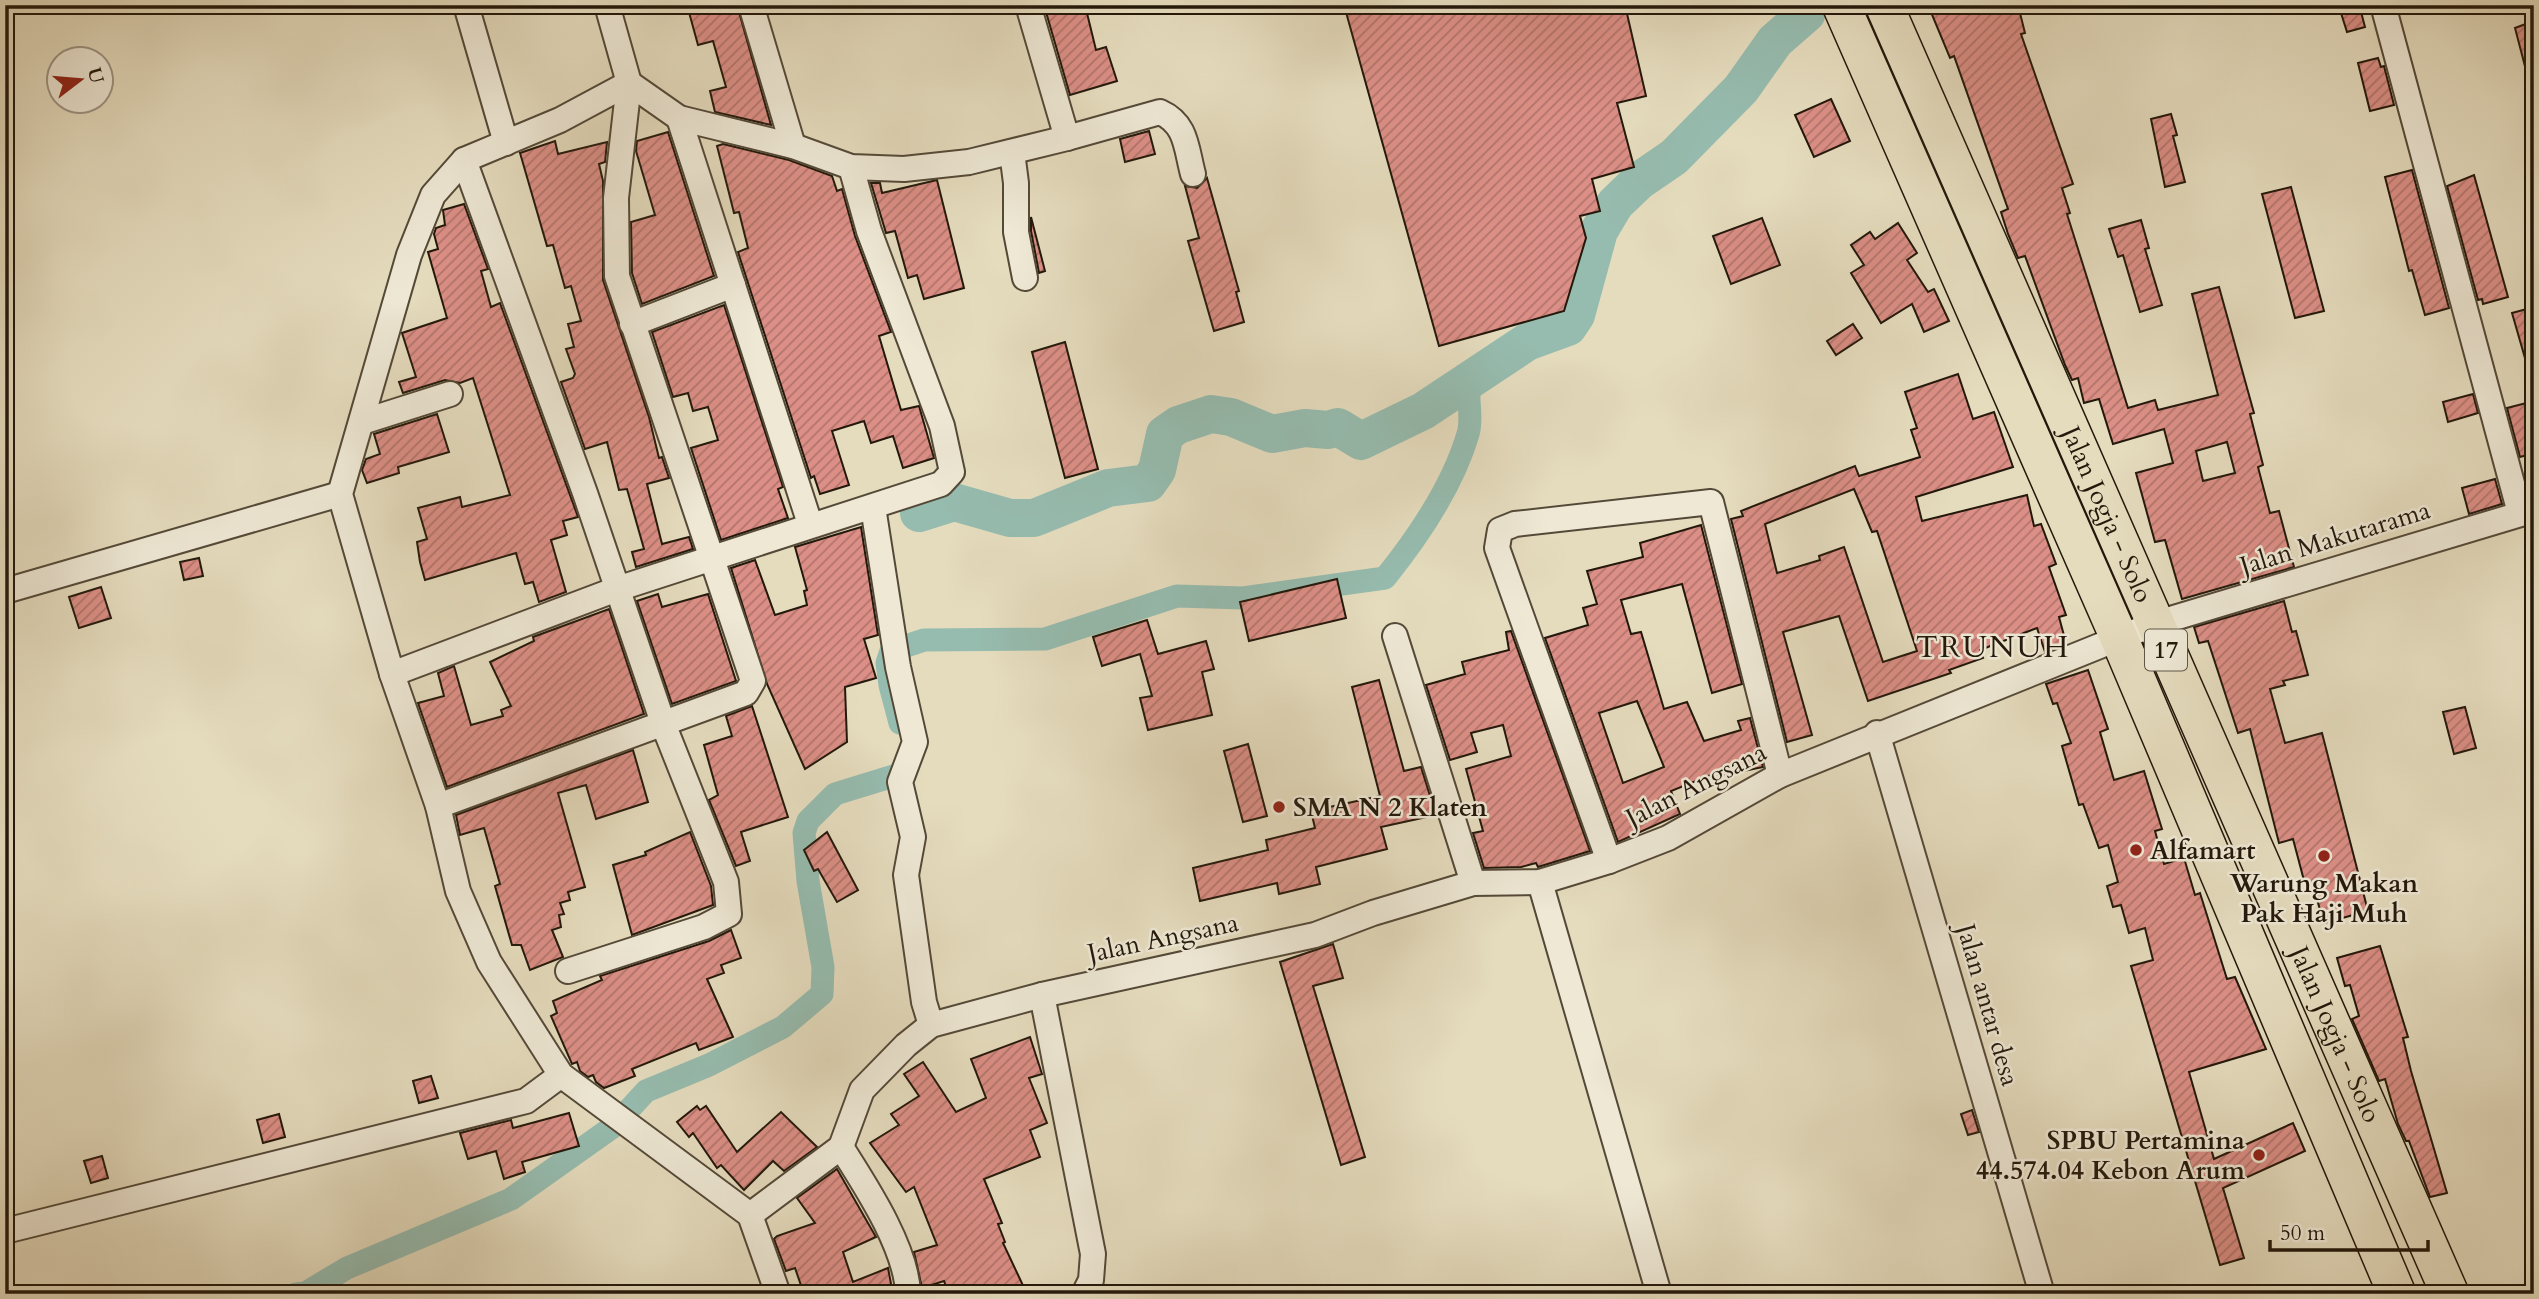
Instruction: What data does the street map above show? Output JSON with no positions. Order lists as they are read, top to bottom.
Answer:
{
  "streets": {
    "highway": ["Jalan Jogja - Solo", "17"],
    "street": ["Jalan Makutarama", "Jalan Angsana", "Jalan antar desa"]
  },
  "crossings": [
    ["Jalan Jogja - Solo", "Jalan Makutarama"],
    ["Jalan Jogja - Solo", "Jalan Angsana"],
    ["Jalan Makutarama", "Jalan Angsana"],
    ["Jalan Angsana", "Jalan antar desa"]
  ],
  "districts": ["TRUNUH"],
  "places": [
    "SMA N 2 Klaten",
    "Alfamart",
    "Warung Makan Pak Haji Muh",
    "SPBU Pertamina 44.574.04 Kebon Arum"
  ],
  "scale_bar": "50 m",
  "north": "right"
}
